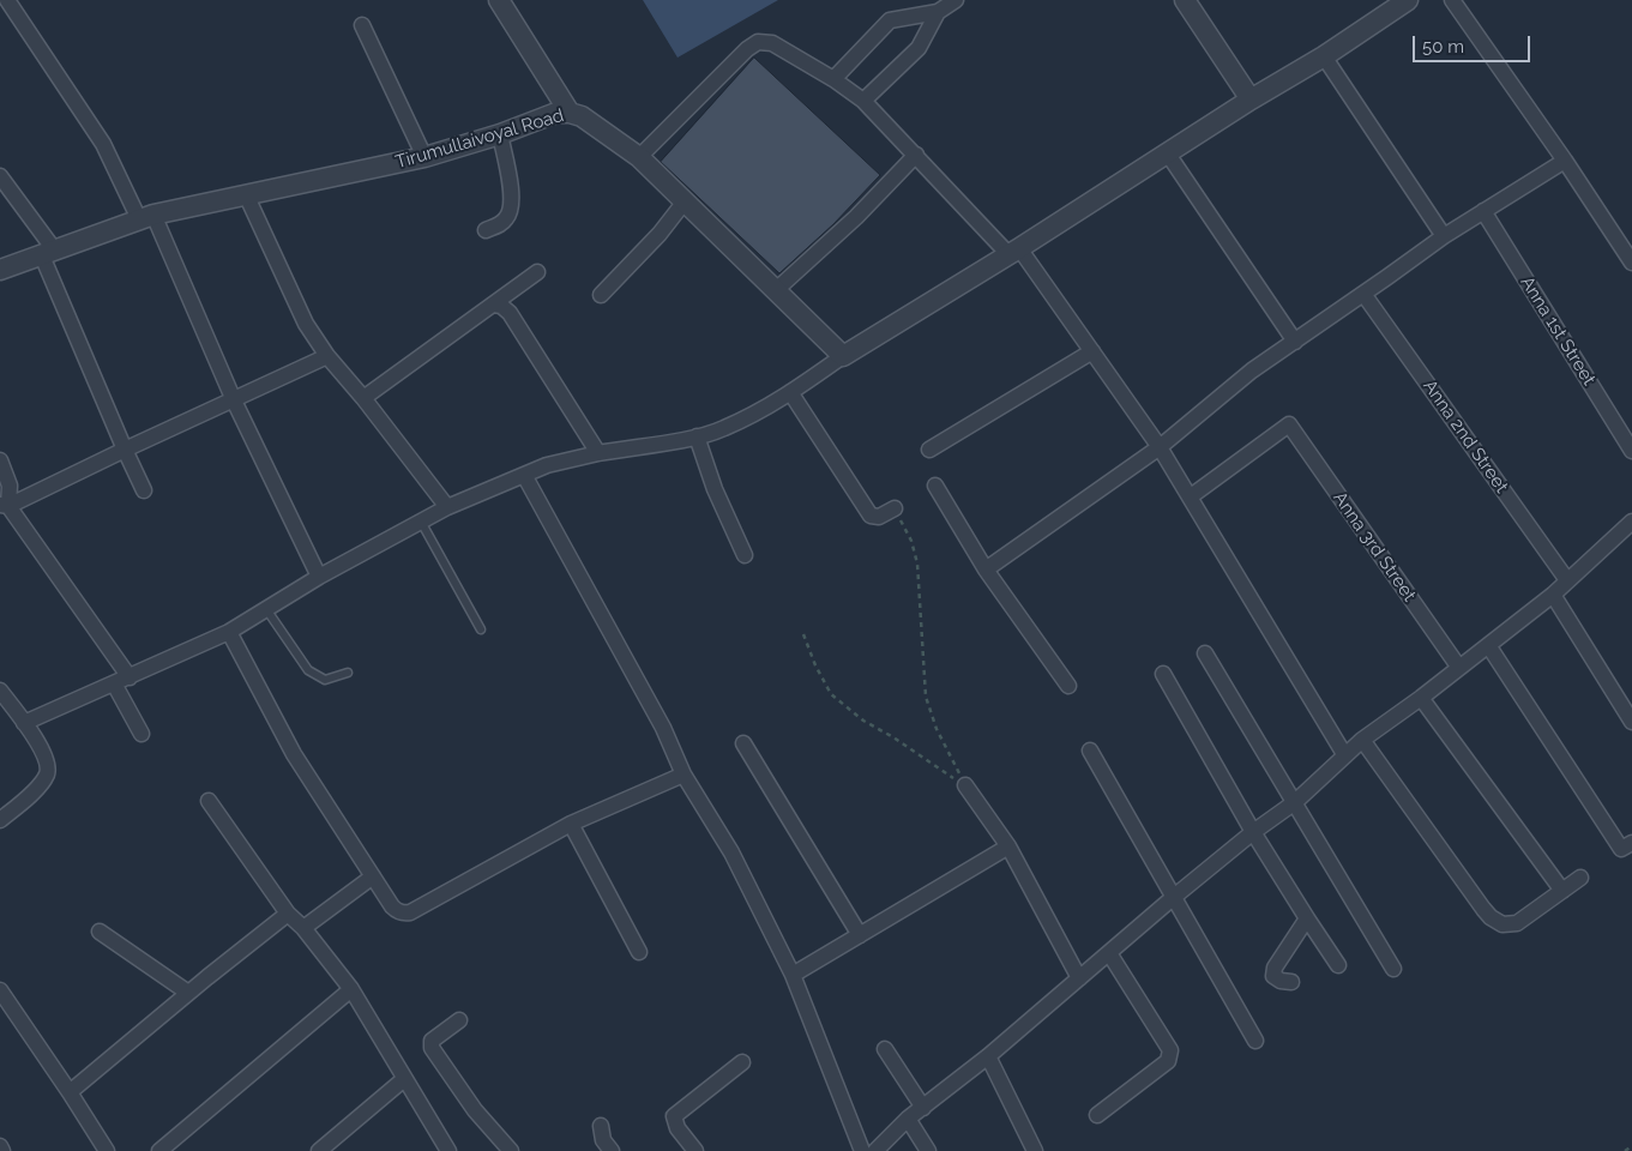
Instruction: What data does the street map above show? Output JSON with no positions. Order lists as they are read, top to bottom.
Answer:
{
  "streets": {
    "street": [
      "Tirumullaivoyal Road",
      "Anna 1st Street",
      "Anna 2nd Street",
      "Anna 3rd Street"
    ]
  },
  "scale_bar": "50 m"
}
